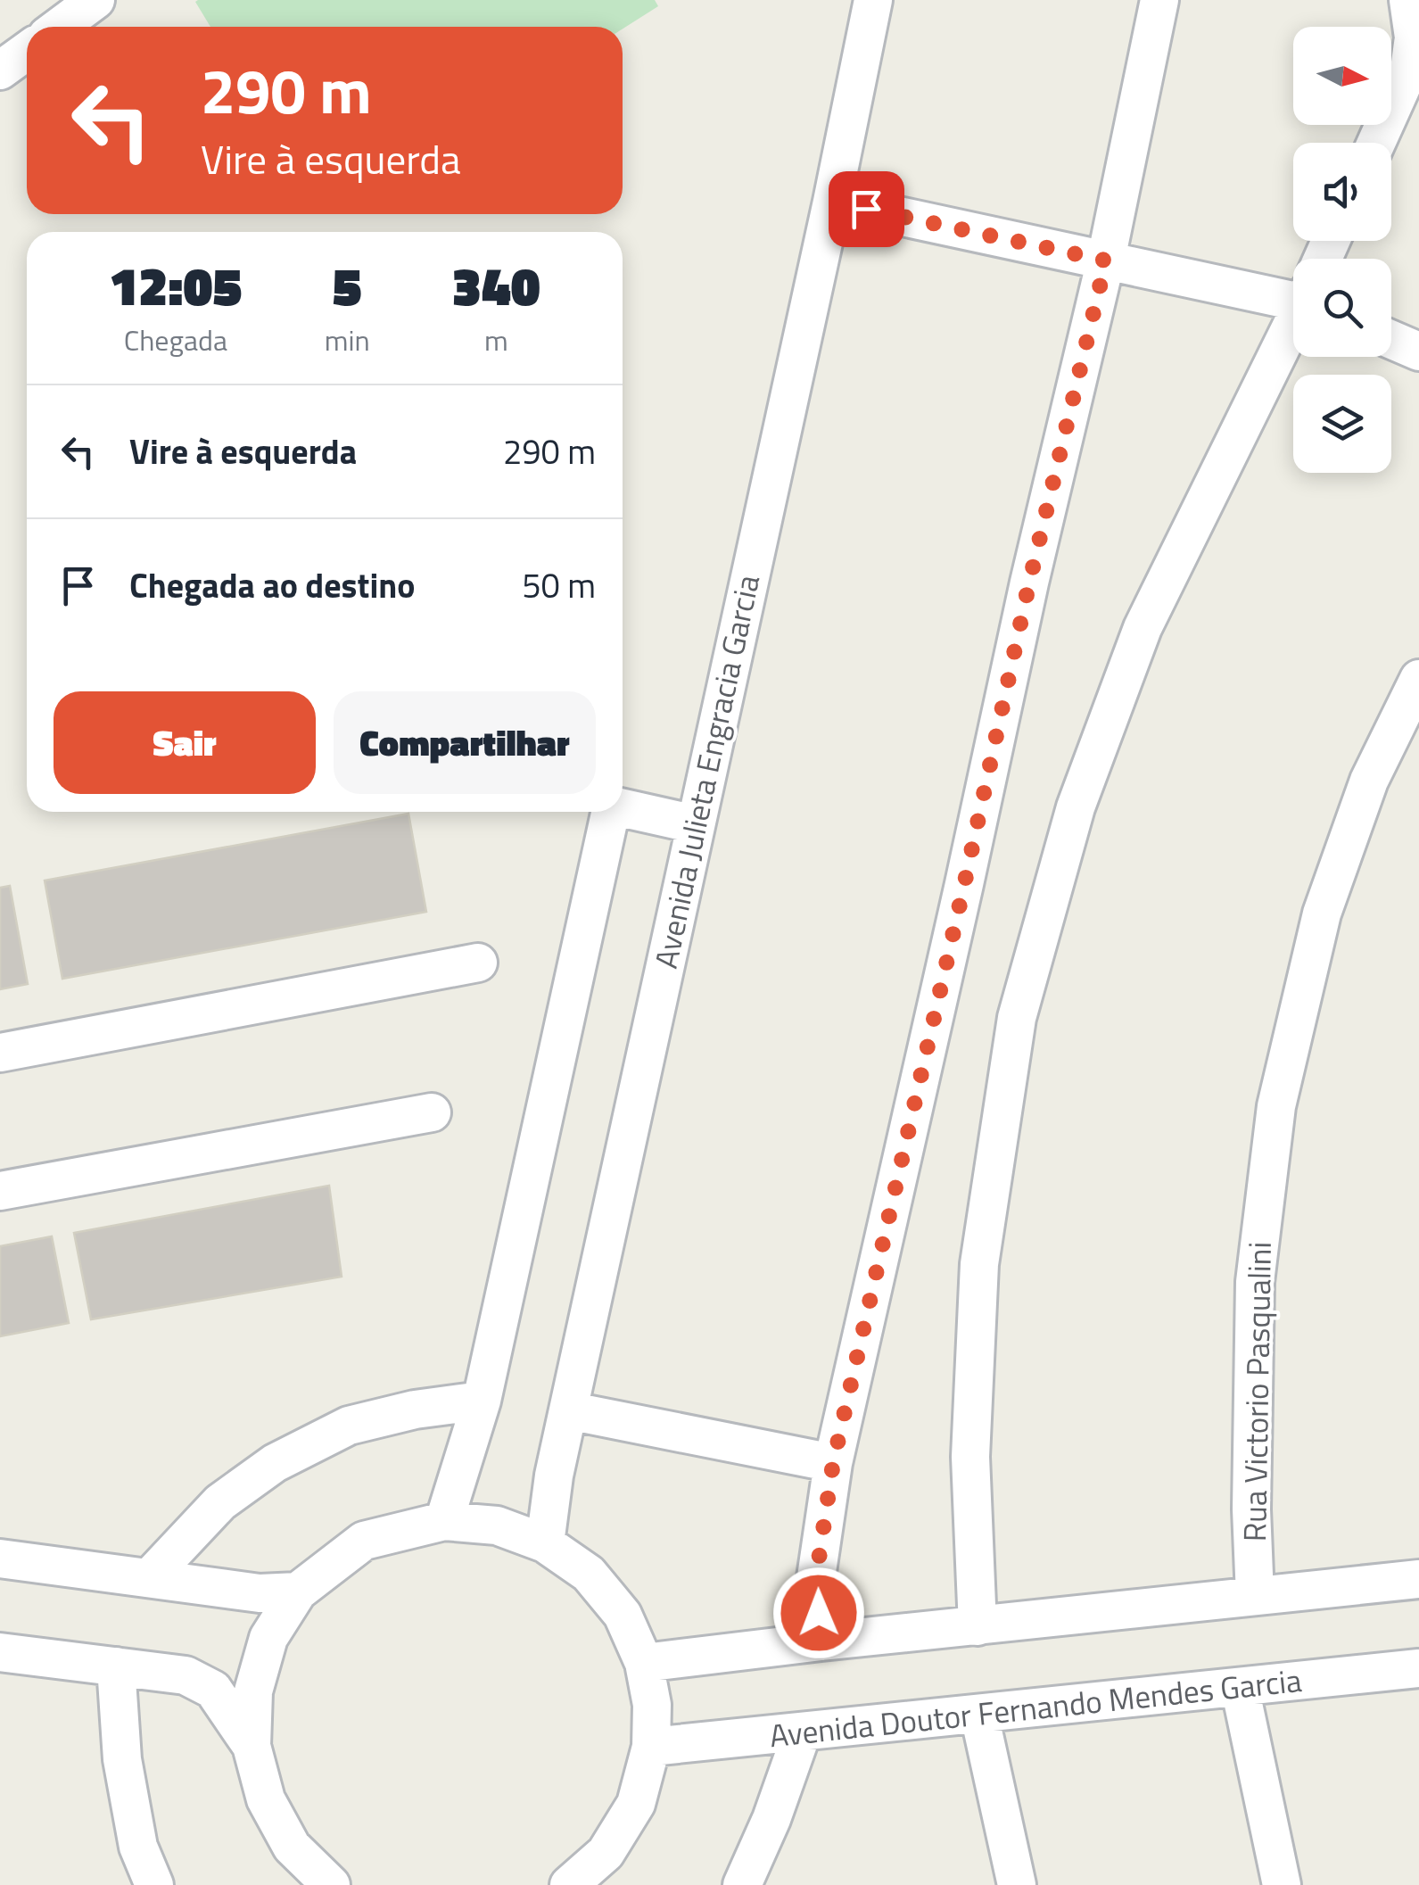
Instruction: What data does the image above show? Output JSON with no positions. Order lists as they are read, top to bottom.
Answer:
{
  "streets": {
    "street": ["Avenida Julieta Engracia Garcia", "Rua Victorio Pasqualini", "Avenida Doutor Fernando Mendes Garcia"]
  },
  "north": "right",
  "page": {
    "turn": ["290 m", "Vire à esquerda"],
    "eta": [
      "12:05",
      "Chegada",
      "5",
      "min",
      "340",
      "m"
    ],
    "list": [
      {
        "name": "Vire à esquerda",
        "value": "290 m"
      },
      {
        "name": "Chegada ao destino",
        "value": "50 m"
      }
    ],
    "buttons": ["Sair", "Compartilhar"]
  }
}
